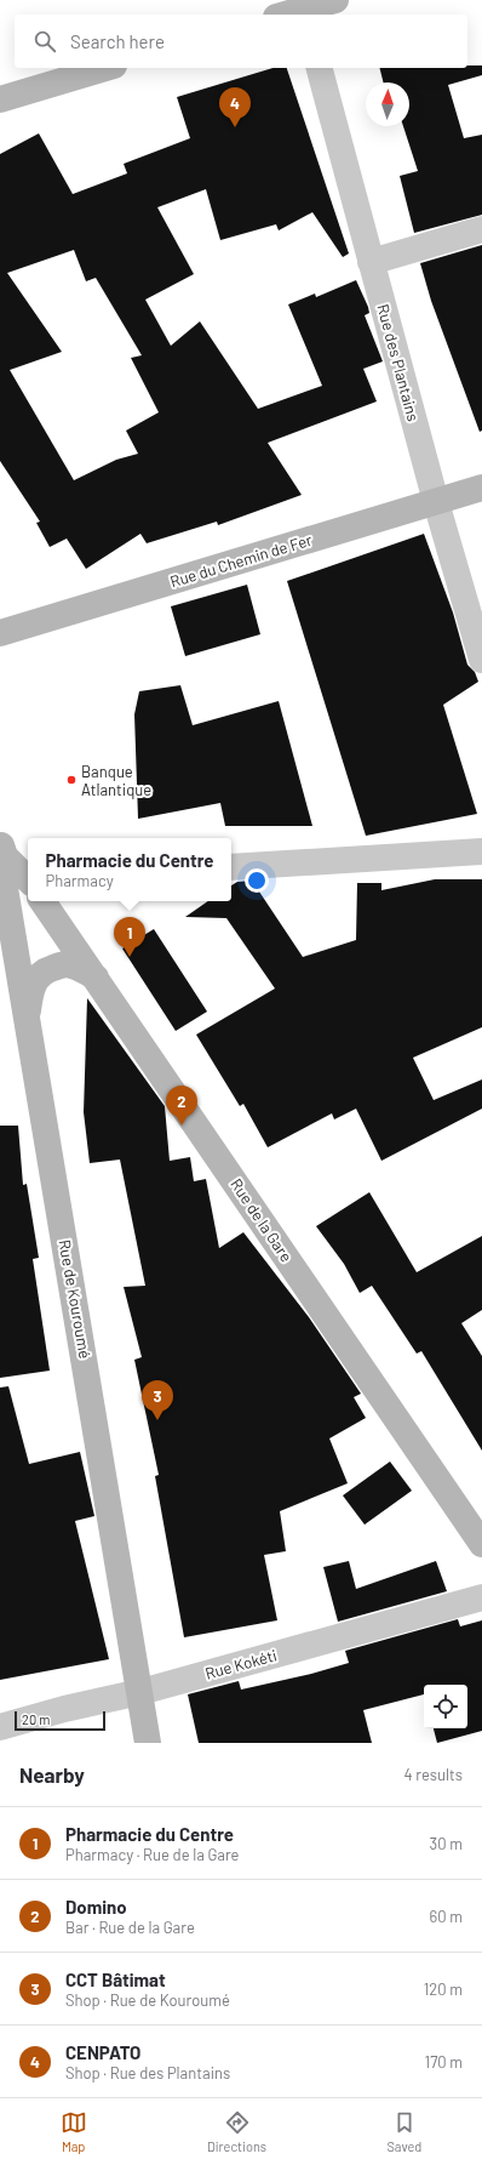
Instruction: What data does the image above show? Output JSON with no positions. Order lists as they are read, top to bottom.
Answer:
{
  "streets": {
    "street": [
      "Rue des Plantains",
      "Rue du Chemin de Fer",
      "Rue de la Gare",
      "Rue de Kouroumé",
      "Rue Kokéti"
    ]
  },
  "crossings": [
    ["Rue des Plantains", "Rue du Chemin de Fer"],
    ["Rue de la Gare", "Rue de Kouroumé"],
    ["Rue de Kouroumé", "Rue Kokéti"]
  ],
  "places": ["Banque Atlantique"],
  "scale_bar": "20 m",
  "north": "top",
  "page": {
    "search": "Search here",
    "pins": [
      "4",
      "1",
      "2",
      "3"
    ],
    "popup": ["Pharmacie du Centre", "Pharmacy"],
    "scale": "20 m",
    "heading": ["Nearby", "4 results"],
    "list": [
      {
        "mark": "1",
        "name": "Pharmacie du Centre",
        "note": "Pharmacy · Rue de la Gare",
        "value": "30 m"
      },
      {
        "mark": "2",
        "name": "Domino",
        "note": "Bar · Rue de la Gare",
        "value": "60 m"
      },
      {
        "mark": "3",
        "name": "CCT Bâtimat",
        "note": "Shop · Rue de Kouroumé",
        "value": "120 m"
      },
      {
        "mark": "4",
        "name": "CENPATO",
        "note": "Shop · Rue des Plantains",
        "value": "170 m"
      }
    ],
    "nav": ["Map", "Directions", "Saved"]
  }
}
